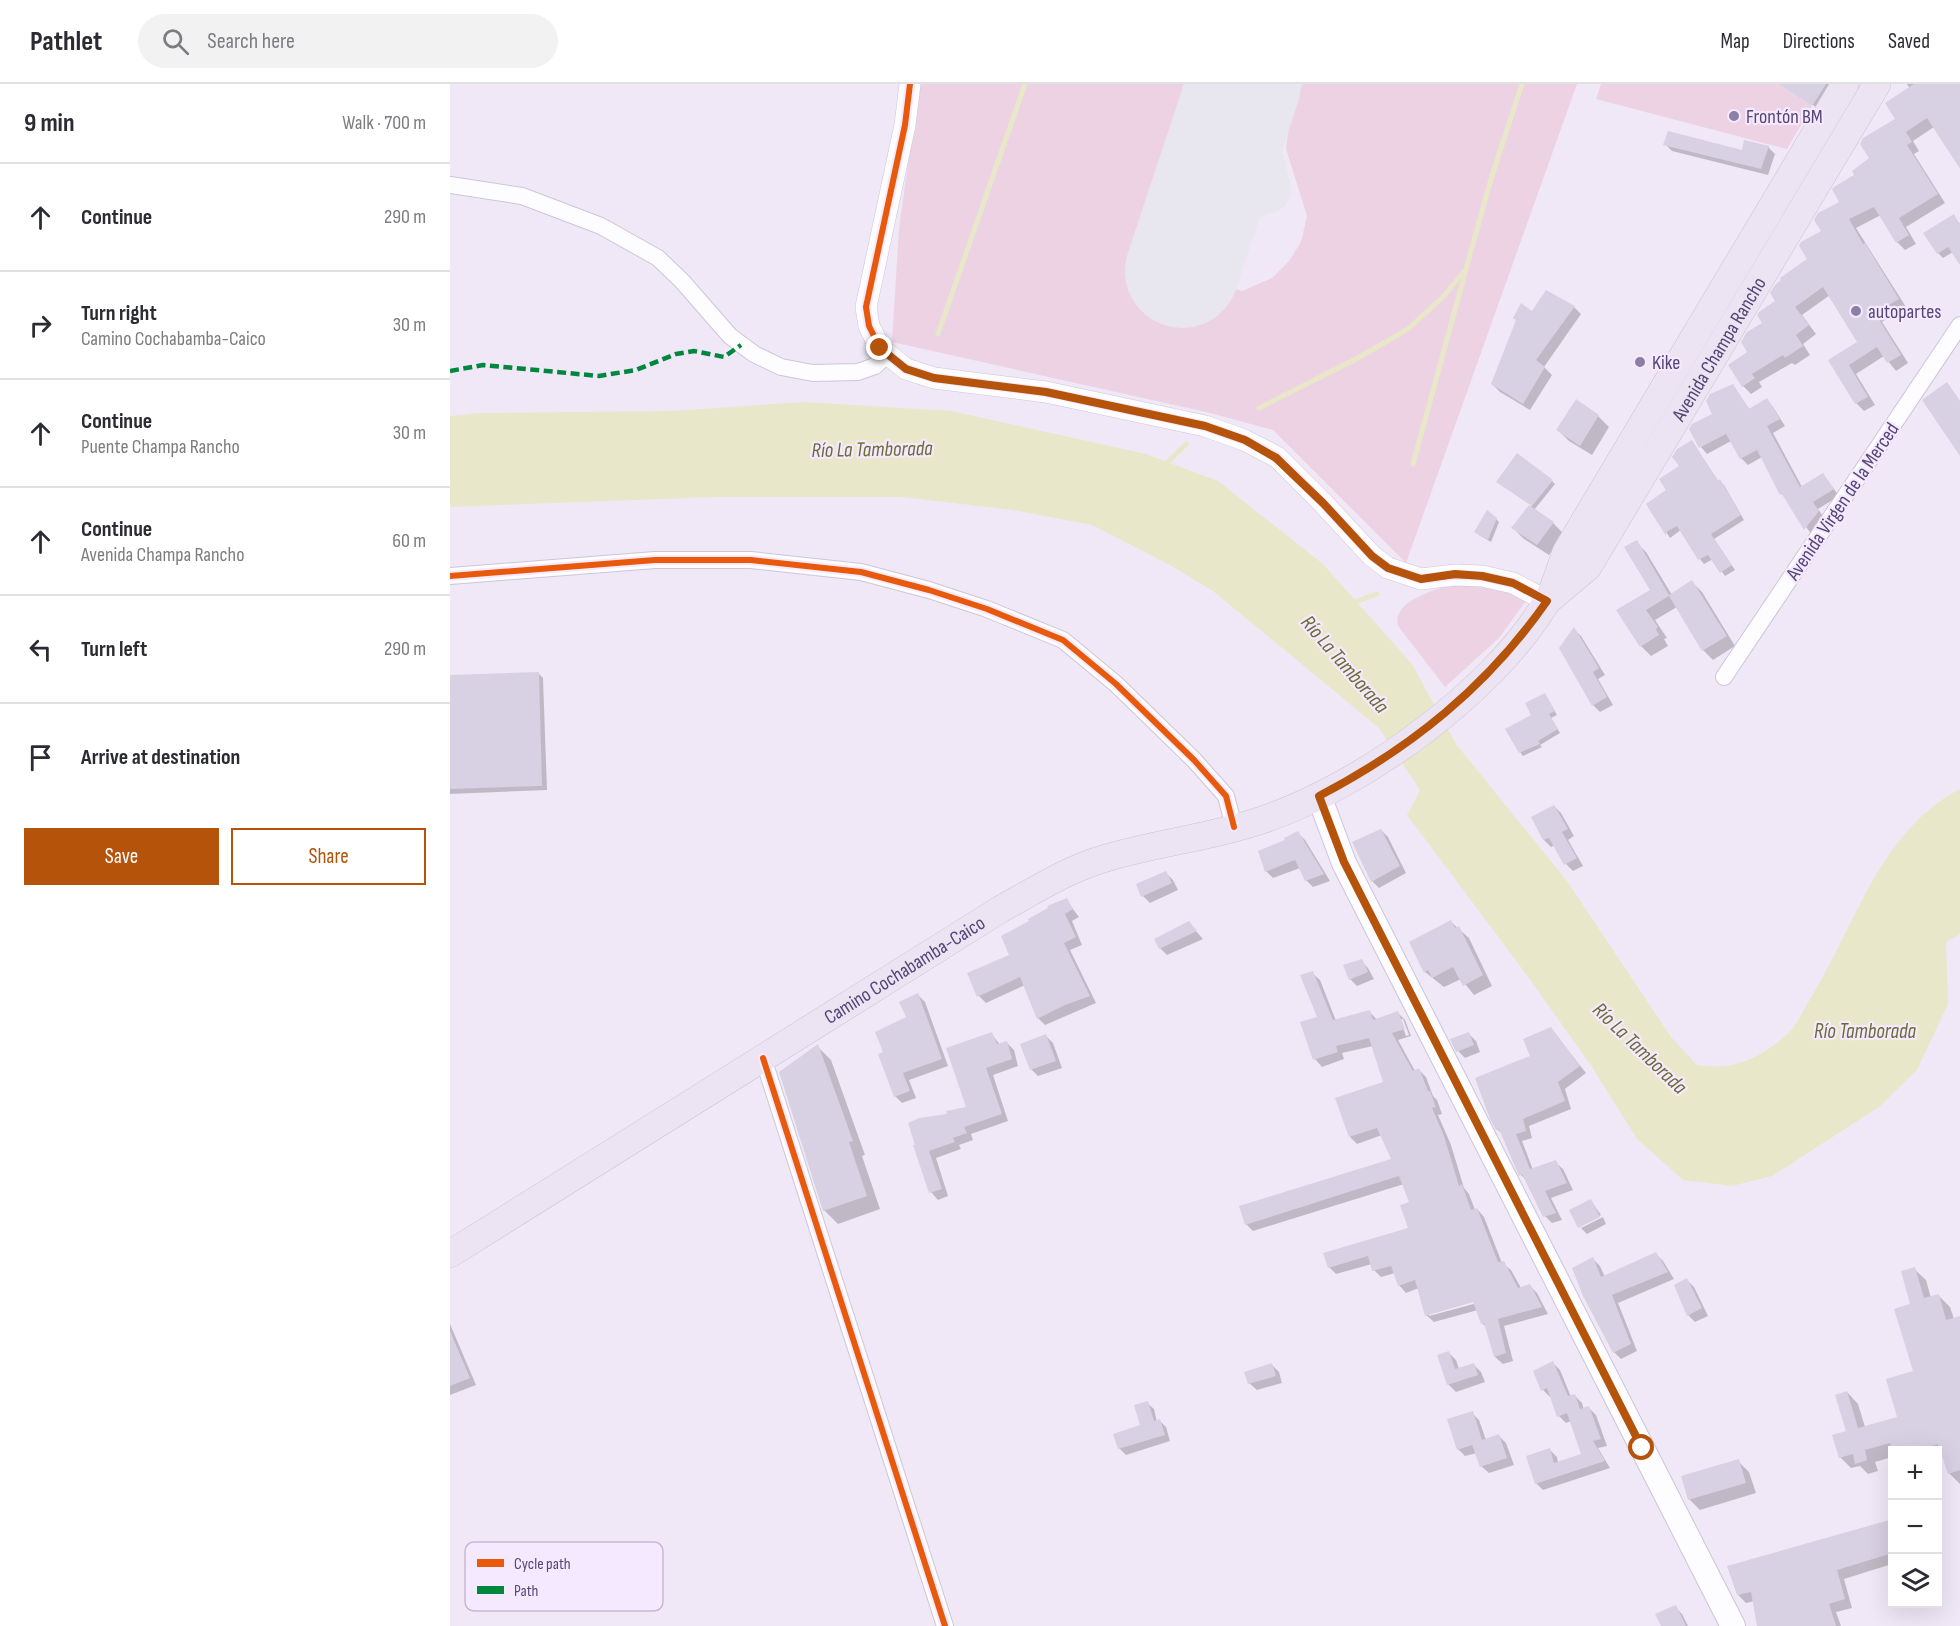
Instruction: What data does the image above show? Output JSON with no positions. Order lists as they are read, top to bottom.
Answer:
{
  "streets": {
    "main road": ["Avenida Champa Rancho", "Camino Cochabamba-Caico"],
    "street": ["Avenida Virgen de la Merced"]
  },
  "crossings": [
    ["Avenida Champa Rancho", "Camino Cochabamba-Caico"]
  ],
  "water": ["Río La Tamborada", "Río Tamborada"],
  "places": ["Frontón BM", "autopartes", "Kike"],
  "legend": ["Cycle path", "Path"],
  "page": {
    "header": "Pathlet",
    "search": "Search here",
    "nav": ["Map", "Directions", "Saved"],
    "heading": ["9 min", "Walk · 700 m"],
    "list": [
      ["Continue", "290 m"],
      ["Turn right", "Camino Cochabamba-Caico", "30 m"],
      ["Continue", "Puente Champa Rancho", "30 m"],
      ["Continue", "Avenida Champa Rancho", "60 m"],
      ["Turn left", "290 m"],
      "Arrive at destination"
    ],
    "buttons": ["Save", "Share"],
    "map_buttons": ["+", "−"]
  }
}
